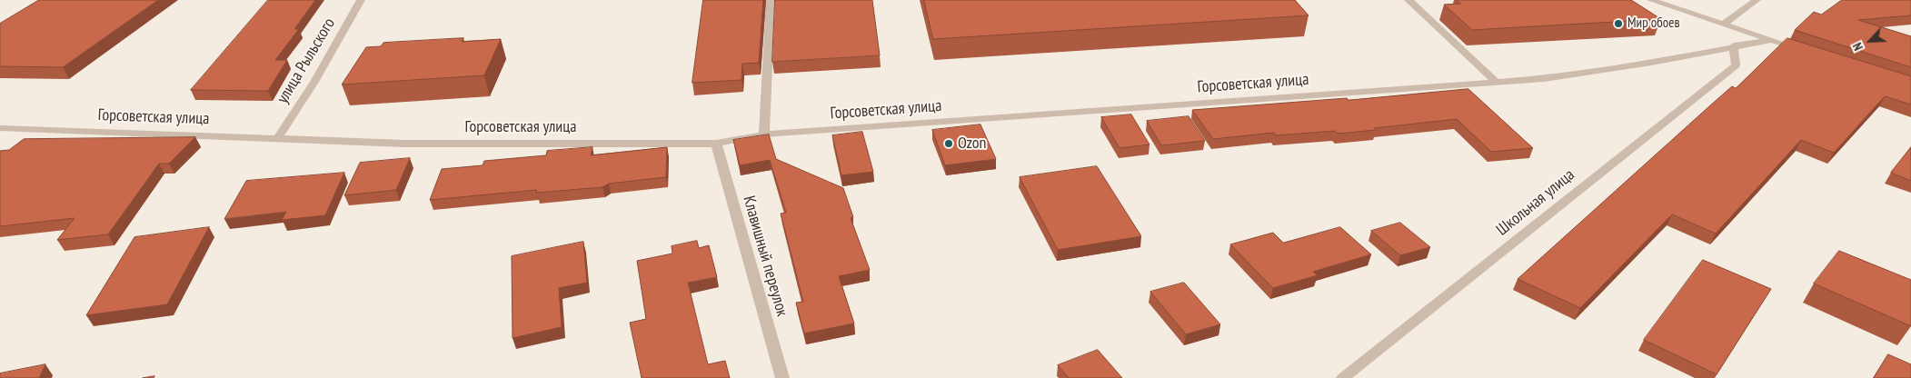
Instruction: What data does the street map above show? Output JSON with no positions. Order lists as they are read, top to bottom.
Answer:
{
  "streets": {
    "street": [
      "улица Рыльского",
      "Горсоветская улица",
      "Школьная улица",
      "Клавишный переулок"
    ]
  },
  "crossings": [
    ["улица Рыльского", "Горсоветская улица"],
    ["Горсоветская улица", "Школьная улица"],
    ["Горсоветская улица", "Клавишный переулок"]
  ],
  "places": ["Мир обоев", "Ozon"],
  "north": "bottom left"
}
